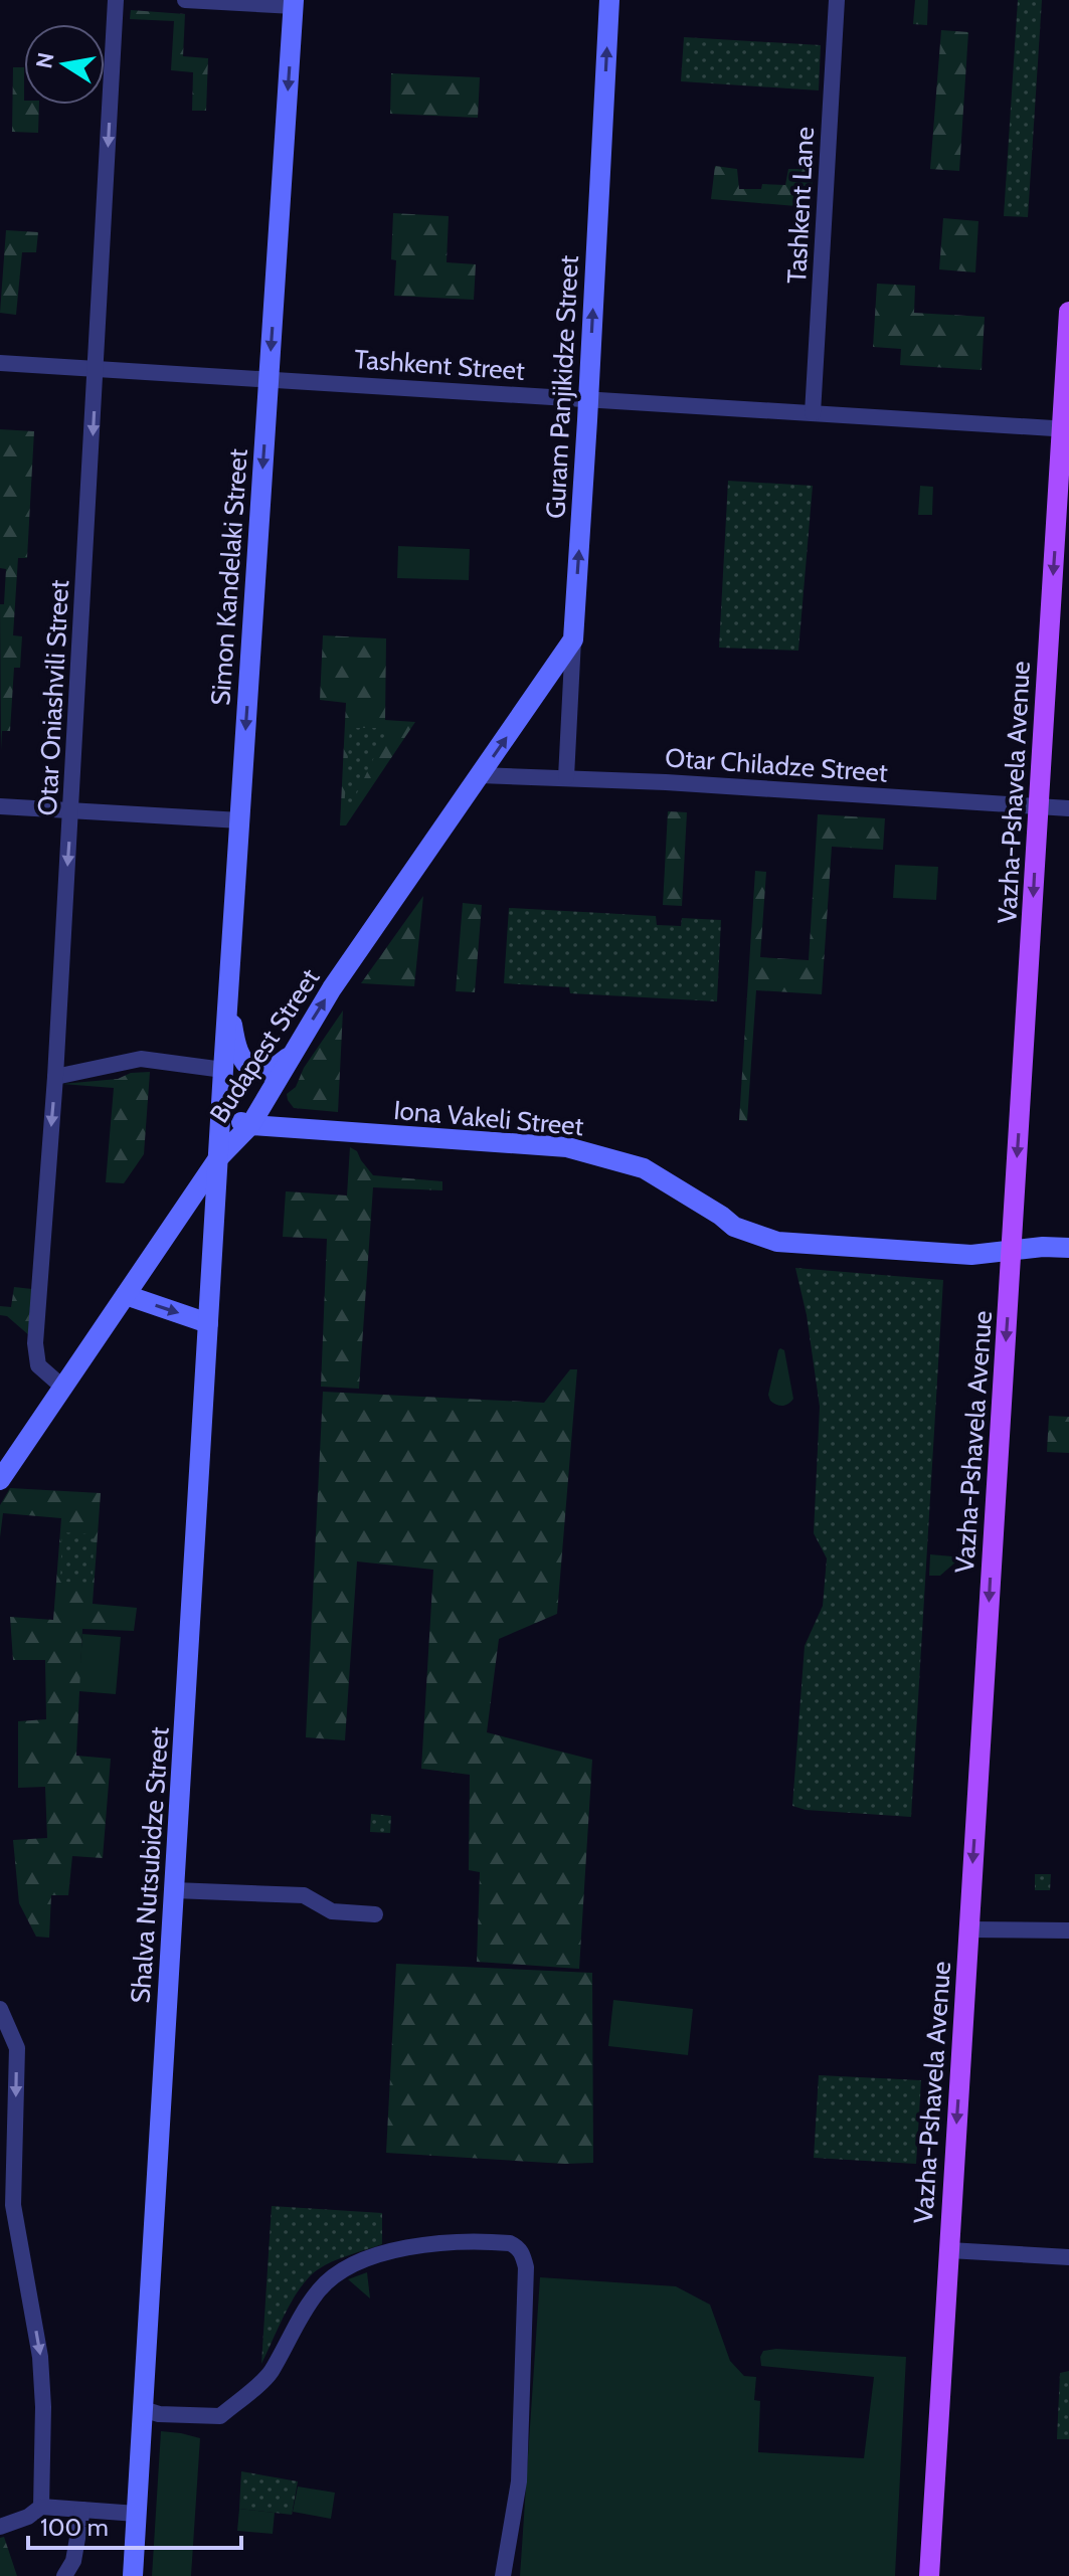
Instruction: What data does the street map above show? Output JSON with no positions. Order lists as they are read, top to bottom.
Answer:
{
  "streets": {
    "main road": [
      "Guram Panjikidze Street",
      "Simon Kandelaki Street",
      "Vazha-Pshavela Avenue",
      "Budapest Street",
      "Iona Vakeli Street",
      "Shalva Nutsubidze Street"
    ],
    "street": [
      "Tashkent Lane",
      "Tashkent Street",
      "Otar Oniashvili Street",
      "Otar Chiladze Street"
    ]
  },
  "crossings": [
    ["Tashkent Lane", "Tashkent Street"],
    ["Tashkent Street", "Guram Panjikidze Street"],
    ["Tashkent Street", "Simon Kandelaki Street"],
    ["Tashkent Street", "Otar Oniashvili Street"],
    ["Tashkent Street", "Vazha-Pshavela Avenue"],
    ["Guram Panjikidze Street", "Otar Chiladze Street"],
    ["Guram Panjikidze Street", "Budapest Street"],
    ["Simon Kandelaki Street", "Budapest Street"],
    ["Simon Kandelaki Street", "Iona Vakeli Street"],
    ["Simon Kandelaki Street", "Shalva Nutsubidze Street"],
    ["Otar Oniashvili Street", "Budapest Street"],
    ["Otar Chiladze Street", "Vazha-Pshavela Avenue"],
    ["Otar Chiladze Street", "Budapest Street"],
    ["Vazha-Pshavela Avenue", "Iona Vakeli Street"],
    ["Budapest Street", "Iona Vakeli Street"],
    ["Budapest Street", "Shalva Nutsubidze Street"]
  ],
  "one_way": [
    "Guram Panjikidze Street",
    "Simon Kandelaki Street",
    "Otar Oniashvili Street",
    "Vazha-Pshavela Avenue",
    "Budapest Street"
  ],
  "scale_bar": "100 m",
  "north": "left"
}
